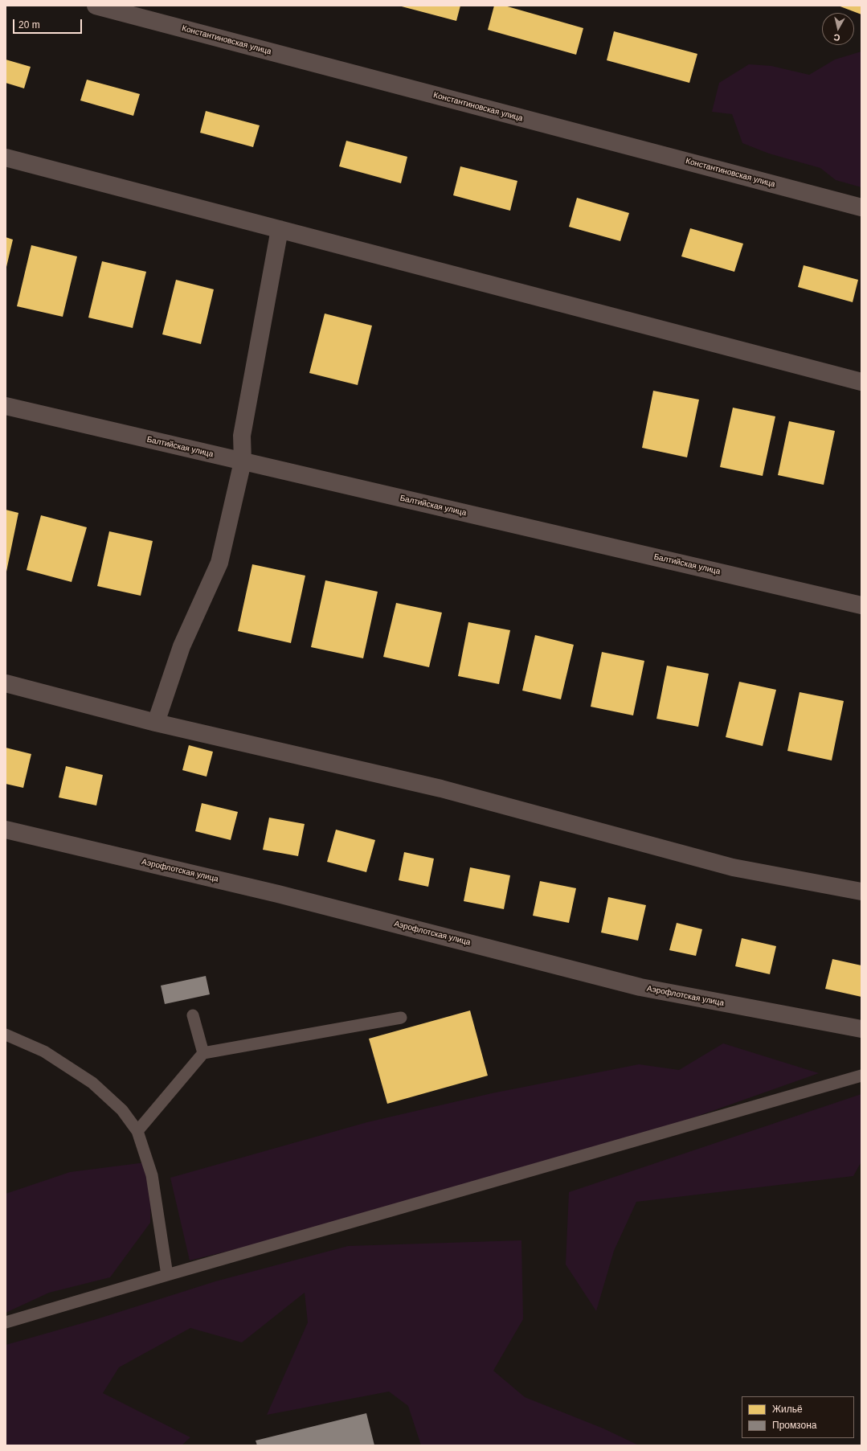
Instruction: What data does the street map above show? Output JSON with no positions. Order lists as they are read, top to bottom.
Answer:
{
  "streets": {
    "street": ["Константиновская улица", "Балтийская улица", "Аэрофлотская улица"]
  },
  "legend": ["Жильё", "Промзона"],
  "scale_bar": "20 m",
  "north": "bottom"
}
